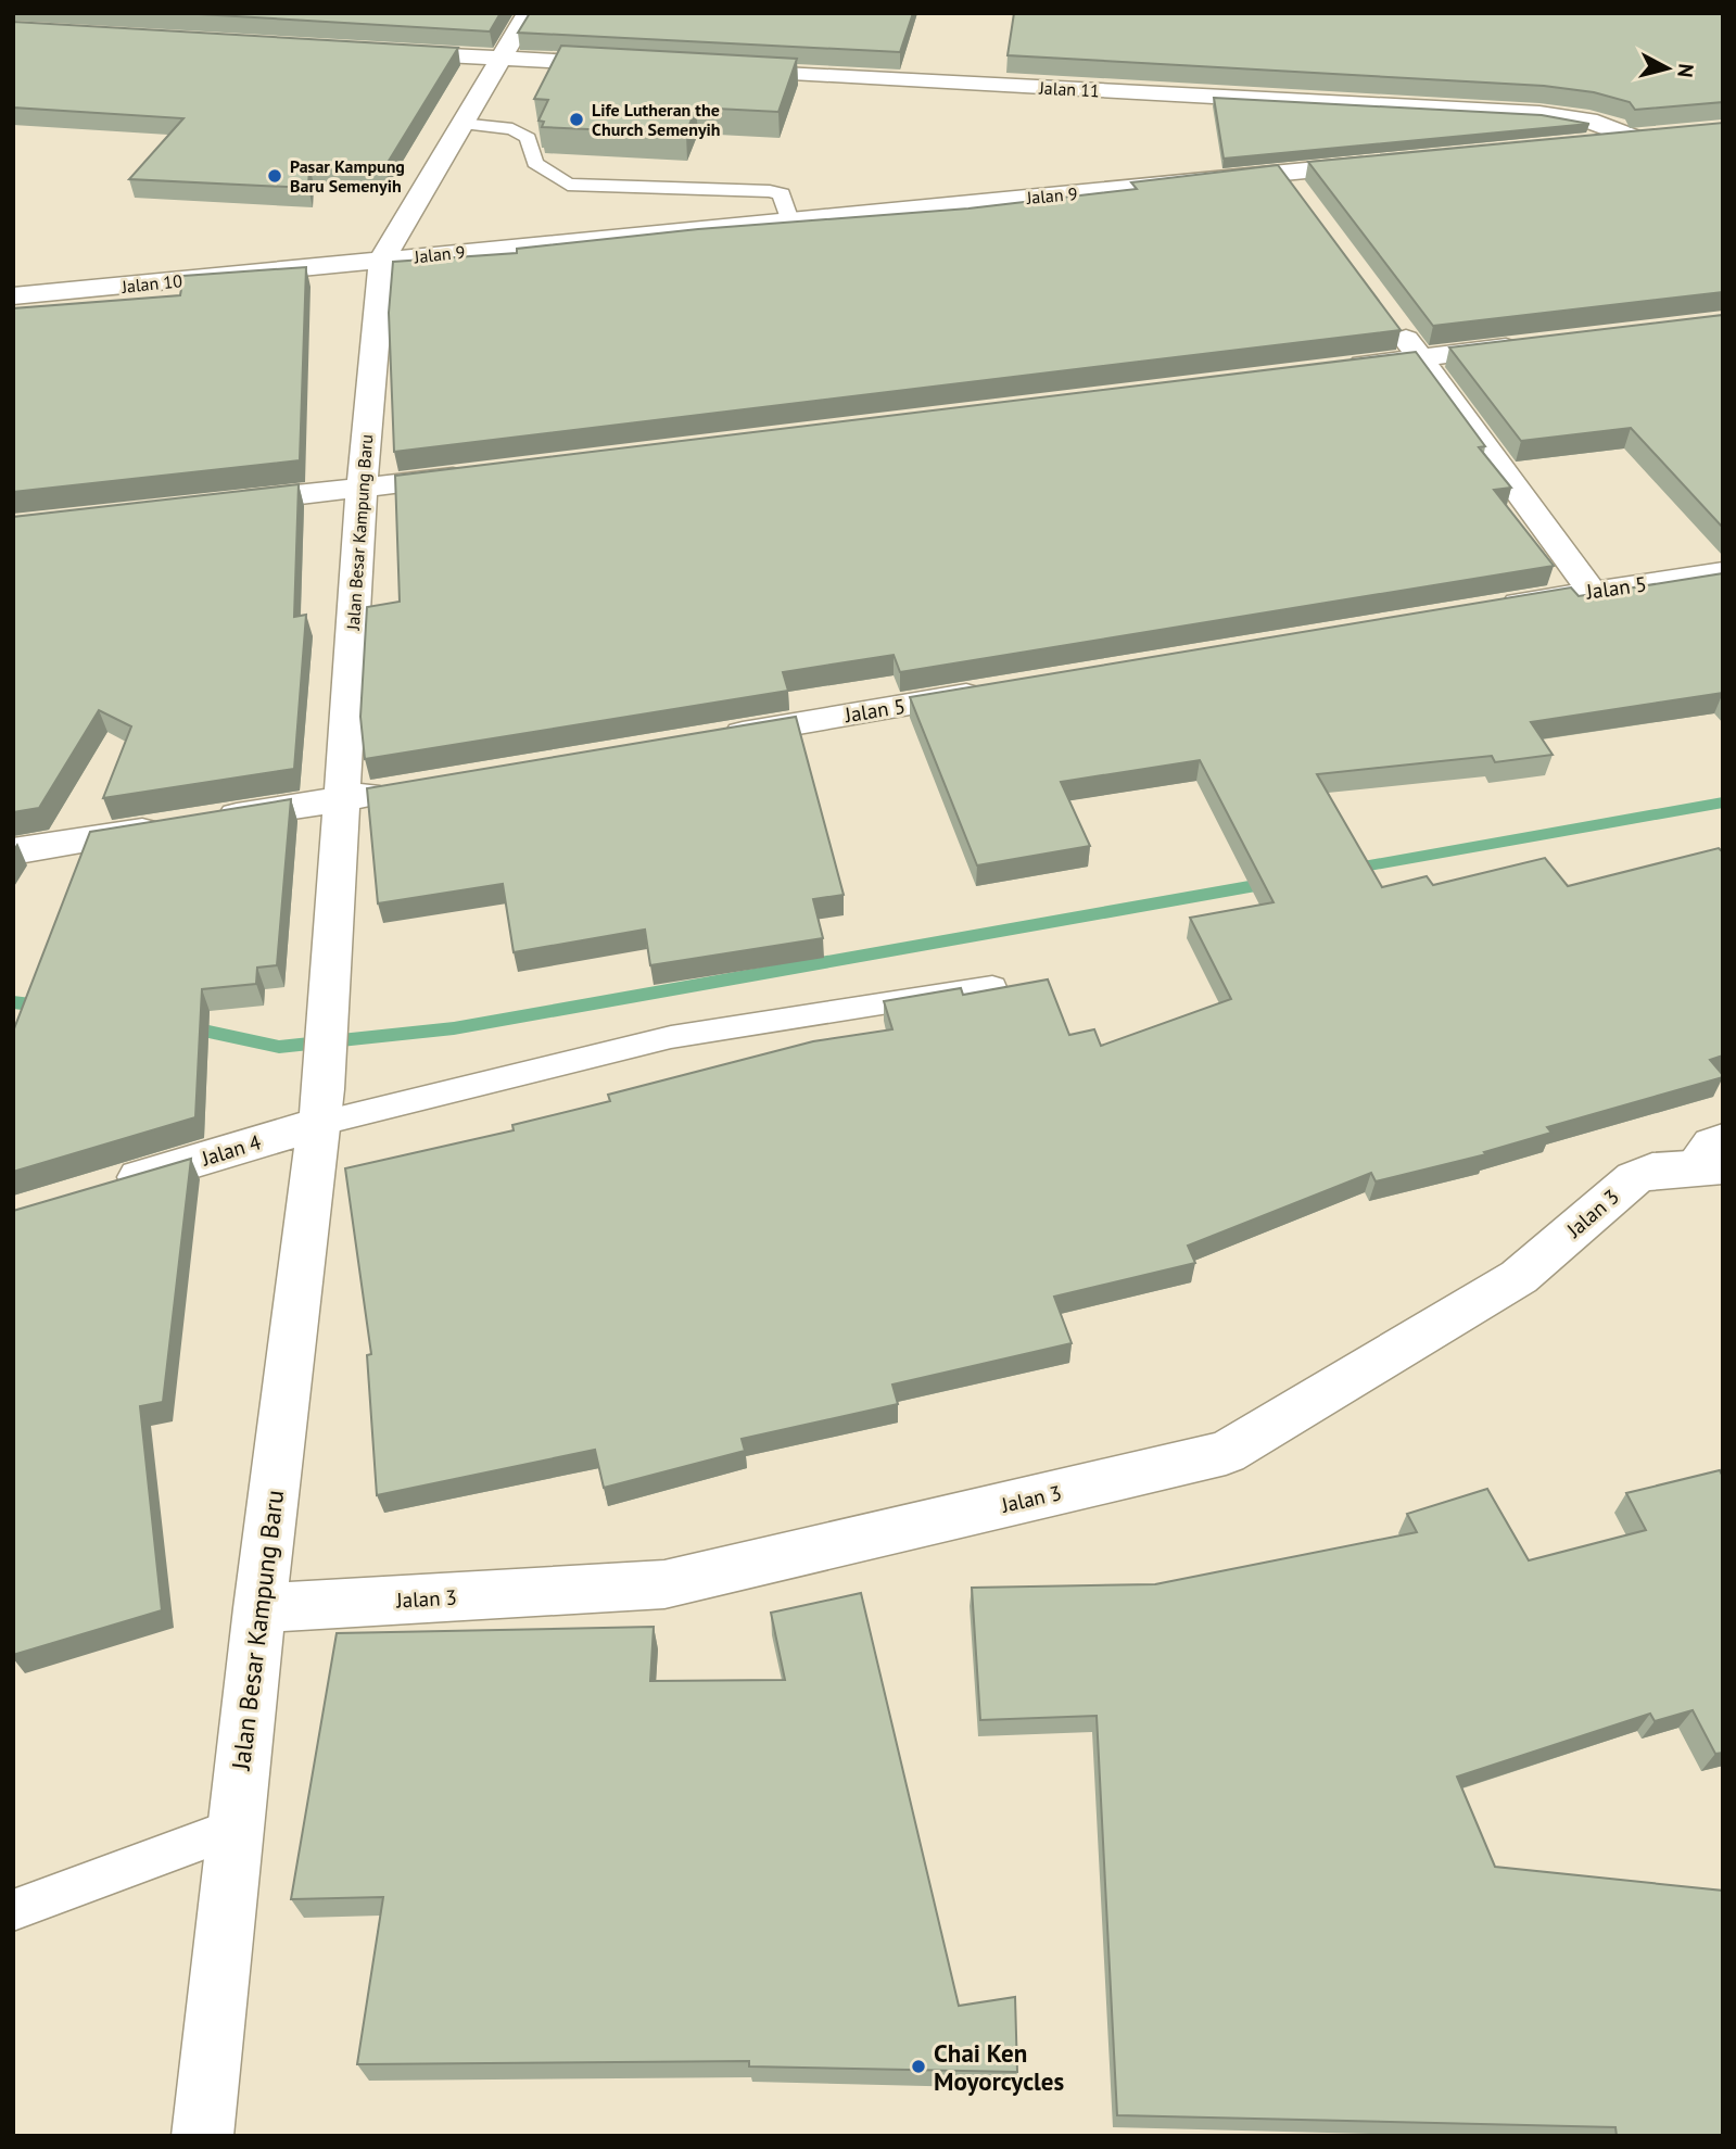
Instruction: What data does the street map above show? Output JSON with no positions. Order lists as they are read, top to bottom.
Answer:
{
  "streets": {
    "street": [
      "Jalan 11",
      "Jalan 9",
      "Jalan 10",
      "Jalan Besar Kampung Baru",
      "Jalan 5",
      "Jalan 4",
      "Jalan 3"
    ]
  },
  "crossings": [
    ["Jalan 9", "Jalan 10"],
    ["Jalan 9", "Jalan Besar Kampung Baru"],
    ["Jalan 10", "Jalan Besar Kampung Baru"],
    ["Jalan Besar Kampung Baru", "Jalan 4"],
    ["Jalan Besar Kampung Baru", "Jalan 3"]
  ],
  "places": ["Life Lutheran the Church Semenyih", "Pasar Kampung Baru Semenyih", "Chai Ken Moyorcycles"],
  "north": "right"
}
